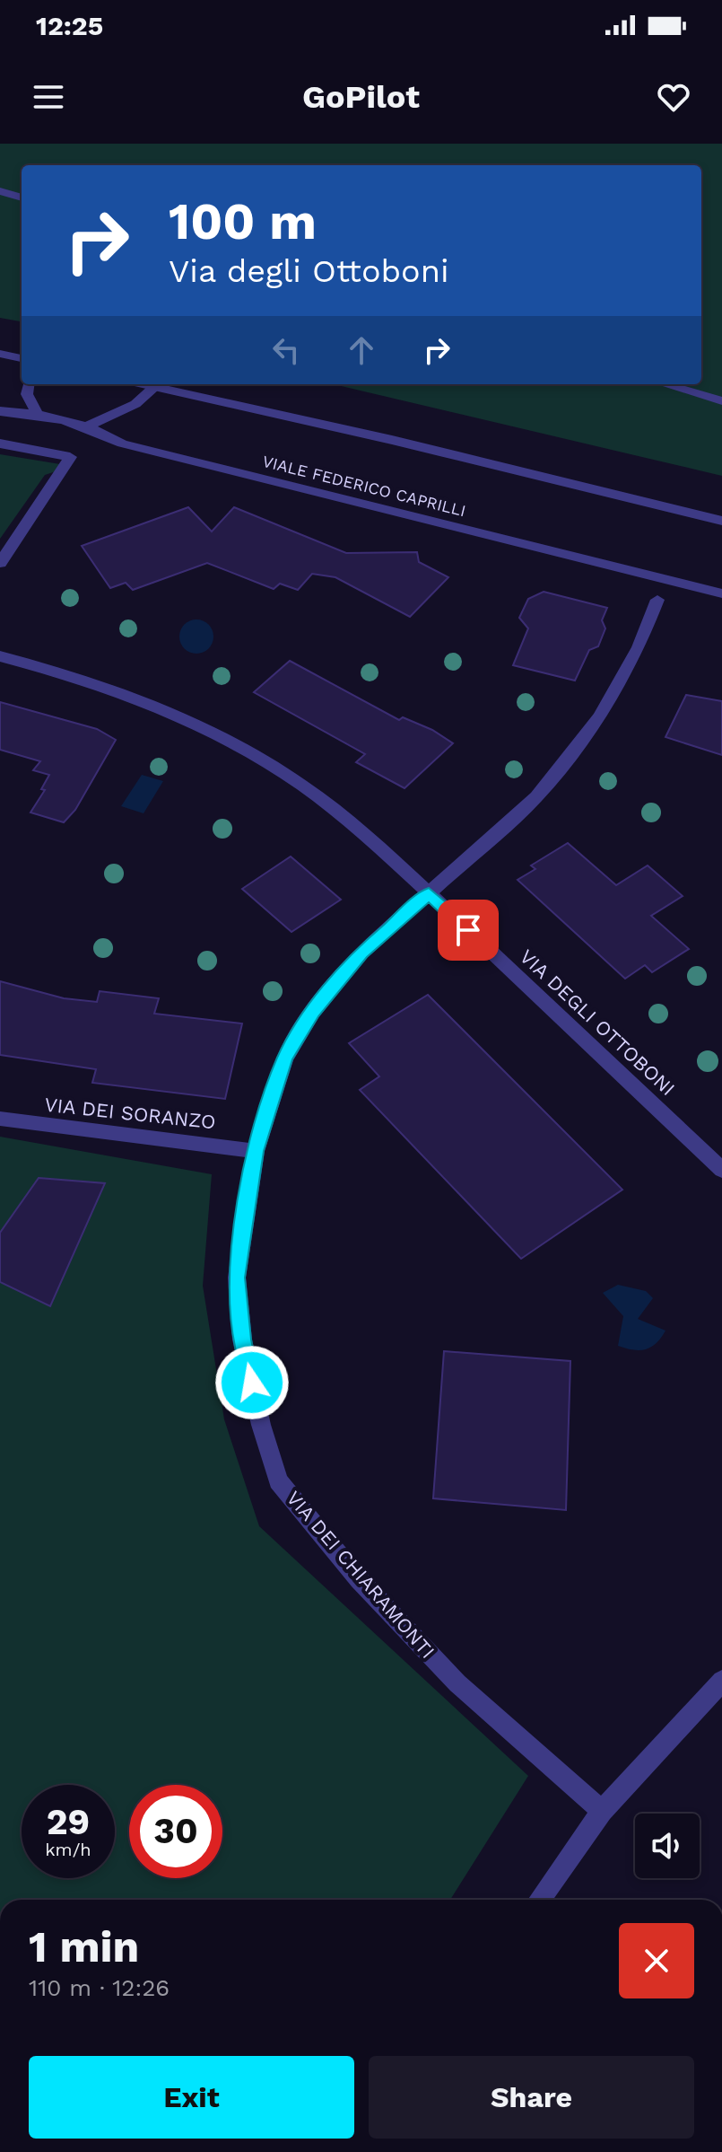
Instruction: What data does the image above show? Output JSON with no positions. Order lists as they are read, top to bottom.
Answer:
{
  "streets": {
    "street": [
      "VIALE FEDERICO CAPRILLI",
      "VIA DEGLI OTTOBONI",
      "VIA DEI SORANZO",
      "VIA DEI CHIARAMONTI"
    ]
  },
  "crossings": [
    ["VIA DEGLI OTTOBONI", "VIA DEI CHIARAMONTI"],
    ["VIA DEI SORANZO", "VIA DEI CHIARAMONTI"]
  ],
  "page": {
    "status": "12:25",
    "header": "GoPilot",
    "turn": ["100 m", "Via degli Ottoboni"],
    "speed": "29 km/h",
    "limit": "30",
    "heading": ["1 min", "110 m · 12:26"],
    "buttons": ["Exit", "Share"]
  }
}
